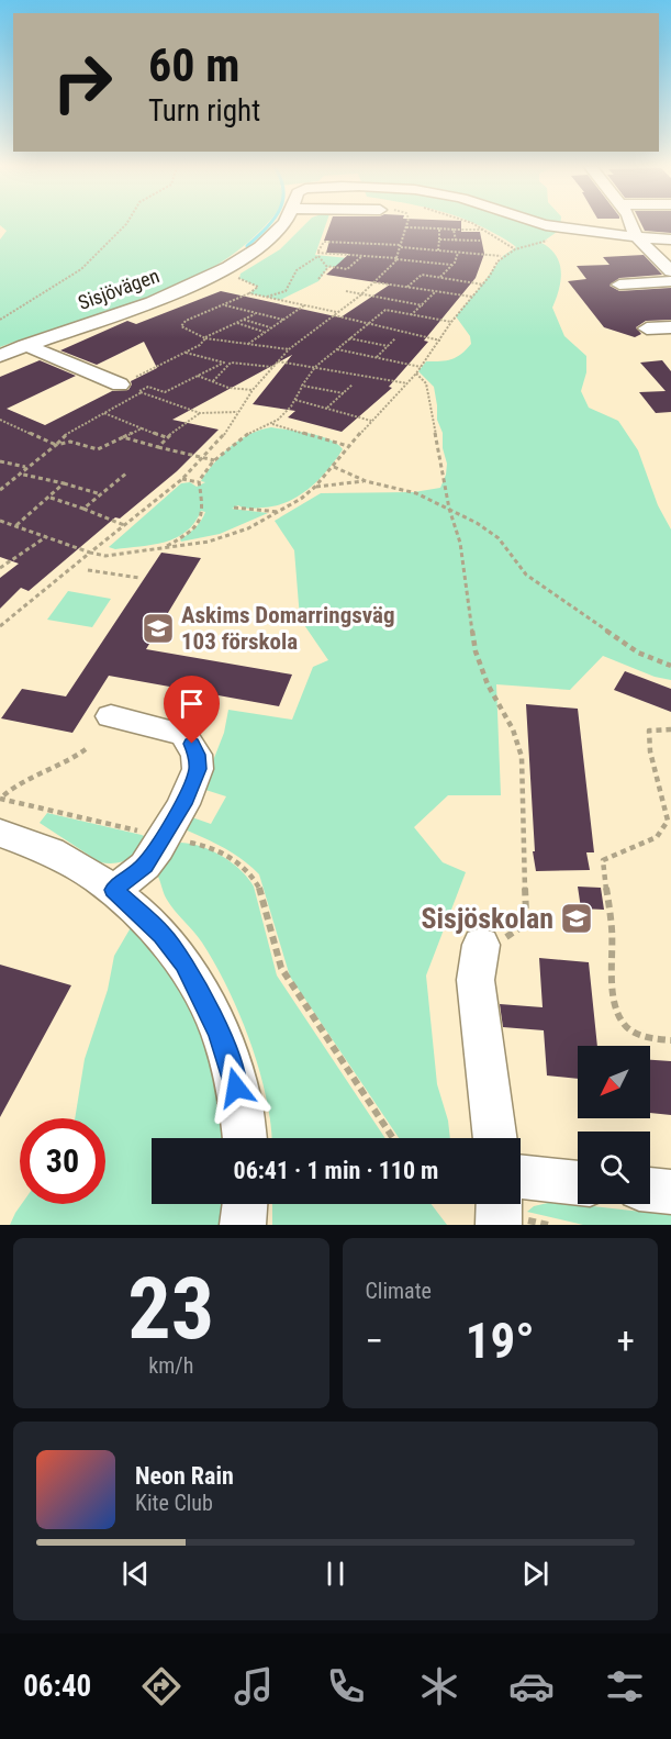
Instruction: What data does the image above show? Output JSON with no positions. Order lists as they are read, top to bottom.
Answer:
{
  "streets": {
    "street": ["Sisjövägen"]
  },
  "places": {
    "school or university": ["Askims Domarringsväg 103 förskola", "Sisjöskolan"]
  },
  "north": "bottom left",
  "page": {
    "turn": ["60 m", "Turn right"],
    "limit": "30",
    "trip": "06:41 · 1 min · 110 m",
    "tile": [
      ["23", "km/h"],
      "Climate"
    ],
    "heat": ["−", "19°", "+"],
    "song": ["Neon Rain", "Kite Club"],
    "tabs": "06:40"
  }
}
